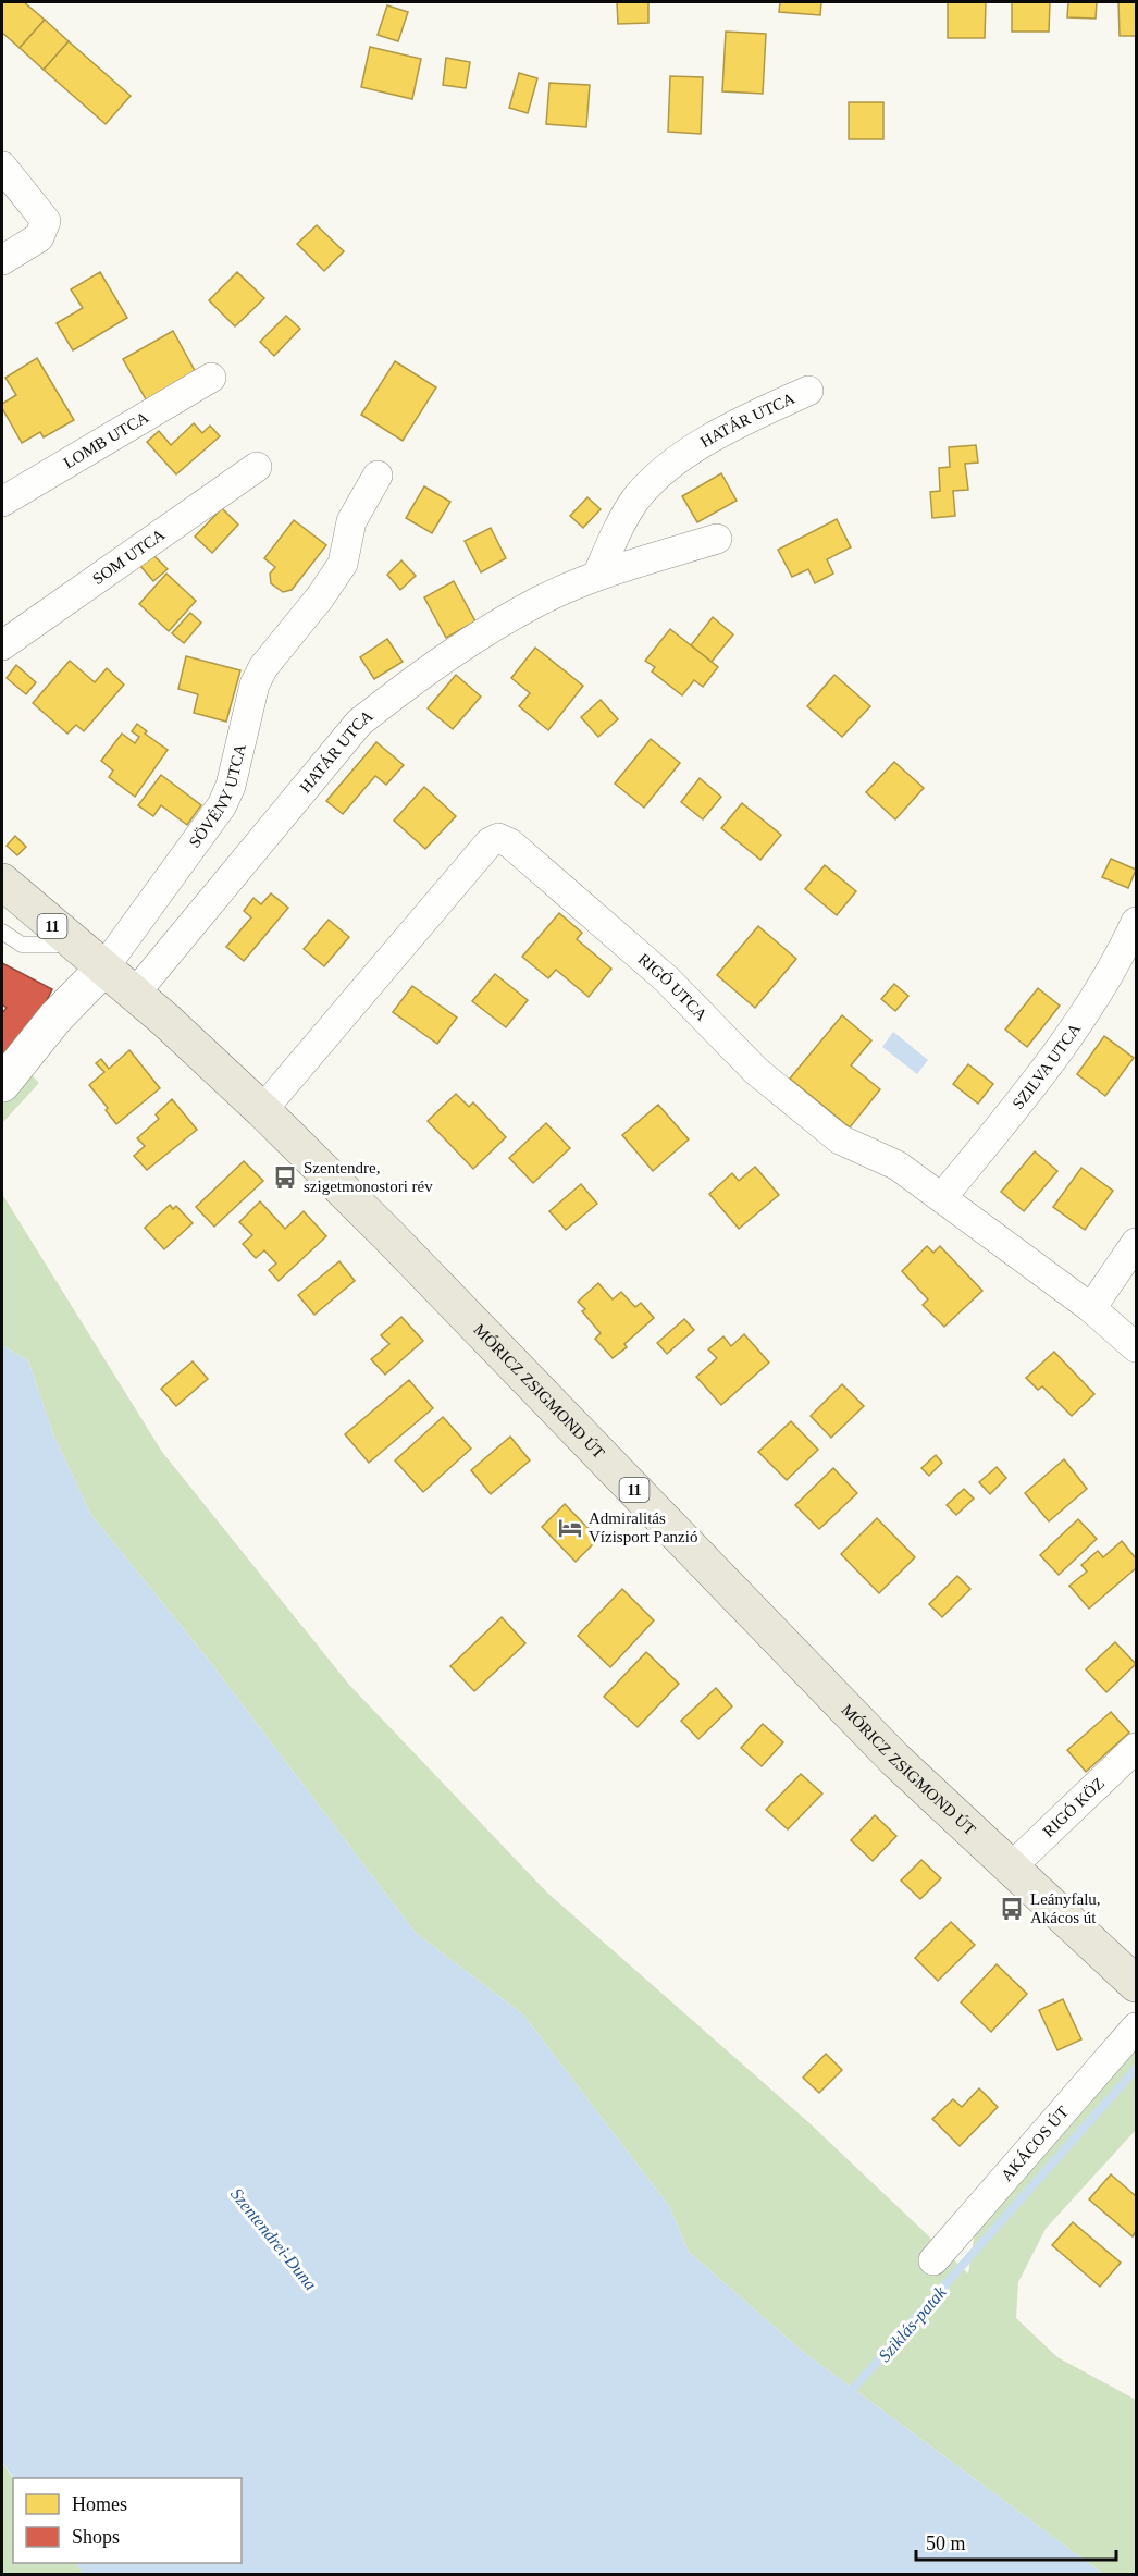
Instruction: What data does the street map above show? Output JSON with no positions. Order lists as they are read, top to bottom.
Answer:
{
  "streets": {
    "main road": ["11", "MÓRICZ ZSIGMOND ÚT"],
    "street": [
      "HATÁR UTCA",
      "LOMB UTCA",
      "SOM UTCA",
      "SÖVÉNY UTCA",
      "RIGÓ UTCA",
      "SZILVA UTCA",
      "RIGÓ KÖZ",
      "AKÁCOS ÚT"
    ]
  },
  "crossings": [
    ["HATÁR UTCA", "11"],
    ["HATÁR UTCA", "MÓRICZ ZSIGMOND ÚT"],
    ["SÖVÉNY UTCA", "11"],
    ["11", "MÓRICZ ZSIGMOND ÚT"],
    ["RIGÓ UTCA", "SZILVA UTCA"],
    ["RIGÓ UTCA", "MÓRICZ ZSIGMOND ÚT"],
    ["MÓRICZ ZSIGMOND ÚT", "RIGÓ KÖZ"]
  ],
  "water": ["Szentendrei-Duna", "Sziklás-patak"],
  "places": {
    "bus stop": ["Szentendre, szigetmonostori rév", "Leányfalu, Akácos út"],
    "hotel": ["Admiralitás Vízisport Panzió"]
  },
  "legend": ["Homes", "Shops"],
  "scale_bar": "50 m"
}
